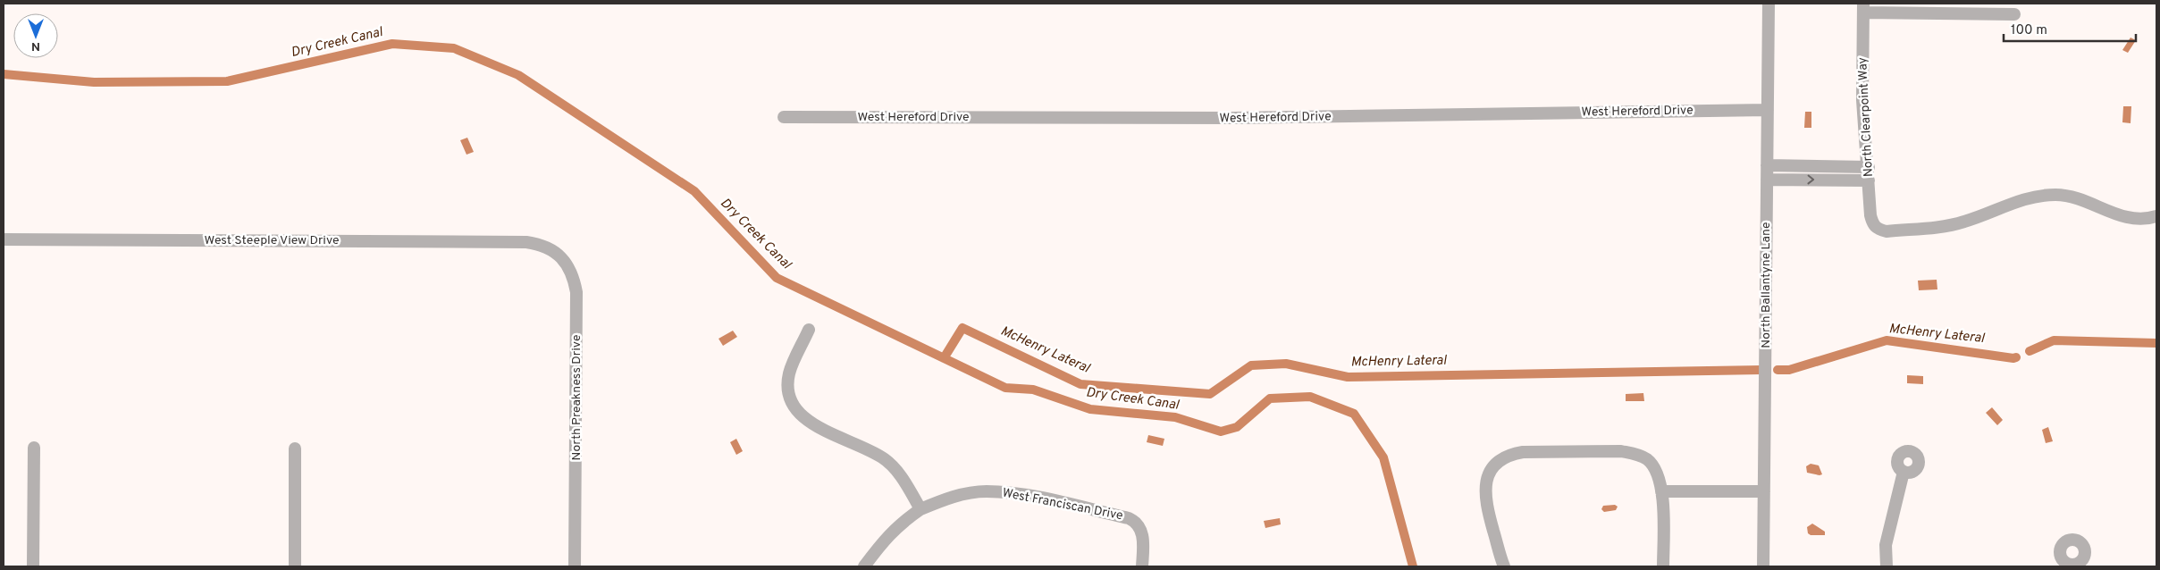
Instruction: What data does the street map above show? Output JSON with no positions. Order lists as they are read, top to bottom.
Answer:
{
  "streets": {
    "street": [
      "West Hereford Drive",
      "North Clearpoint Way",
      "West Steeple View Drive",
      "North Ballantyne Lane",
      "North Preakness Drive",
      "West Franciscan Drive"
    ]
  },
  "crossings": [
    ["West Hereford Drive", "North Ballantyne Lane"],
    ["West Steeple View Drive", "North Preakness Drive"]
  ],
  "water": ["Dry Creek Canal", "McHenry Lateral"],
  "scale_bar": "100 m",
  "north": "bottom"
}
